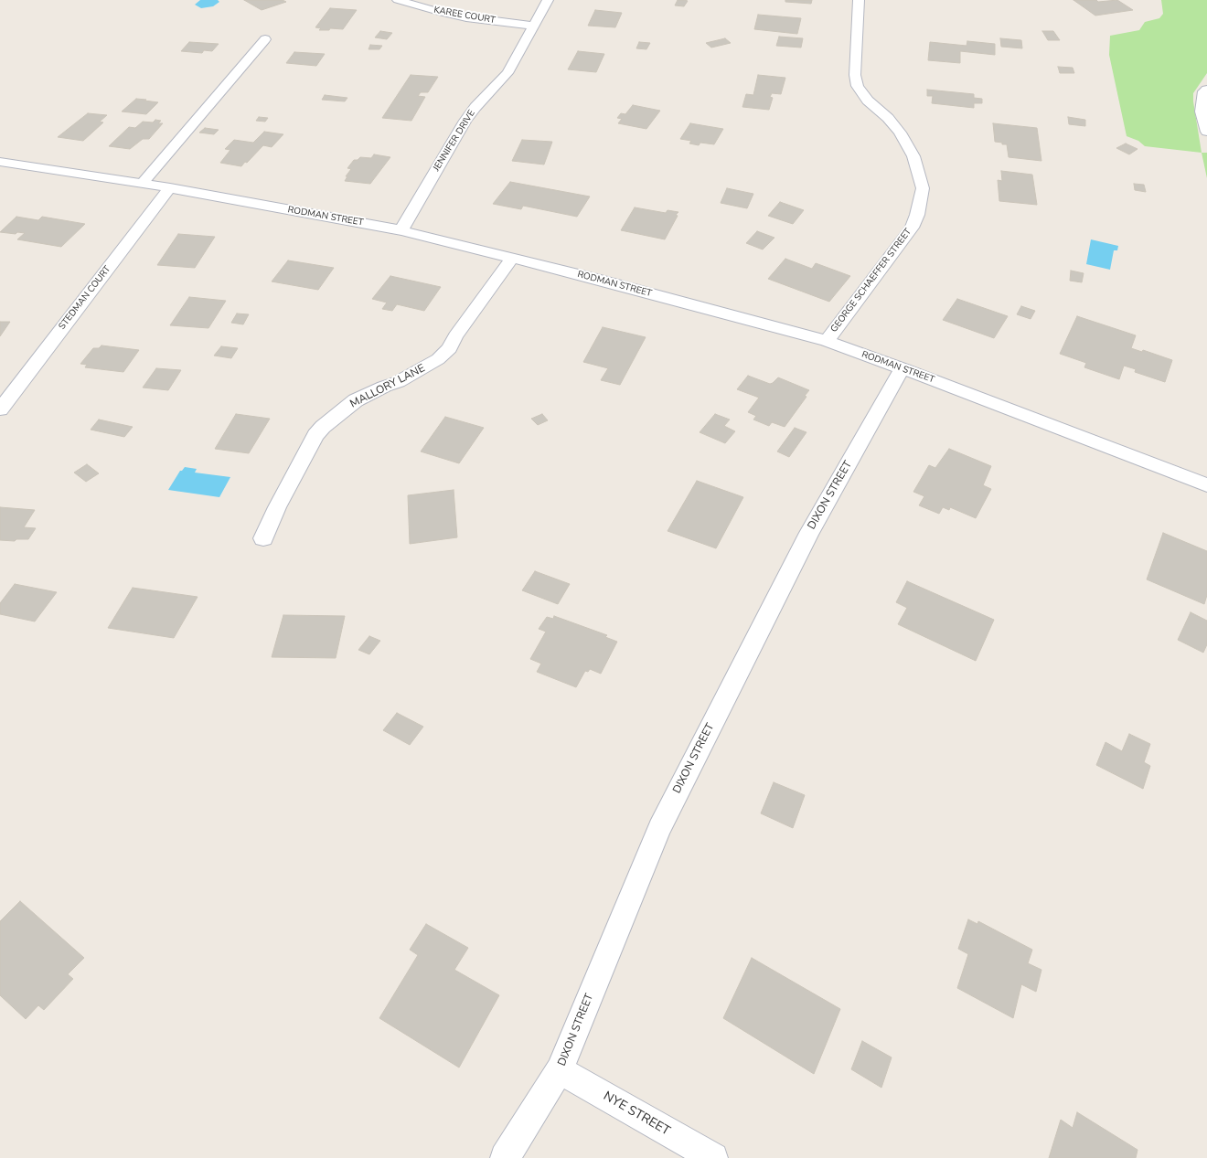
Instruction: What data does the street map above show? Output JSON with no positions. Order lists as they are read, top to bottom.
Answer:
{
  "streets": {
    "street": [
      "KAREE COURT",
      "JENNIFER DRIVE",
      "RODMAN STREET",
      "GEORGE SCHAEFFER STREET",
      "STEDMAN COURT",
      "MALLORY LANE",
      "DIXON STREET",
      "NYE STREET"
    ]
  },
  "crossings": [
    ["KAREE COURT", "JENNIFER DRIVE"],
    ["JENNIFER DRIVE", "RODMAN STREET"],
    ["RODMAN STREET", "GEORGE SCHAEFFER STREET"],
    ["RODMAN STREET", "STEDMAN COURT"],
    ["RODMAN STREET", "MALLORY LANE"],
    ["RODMAN STREET", "DIXON STREET"],
    ["DIXON STREET", "NYE STREET"]
  ]
}
